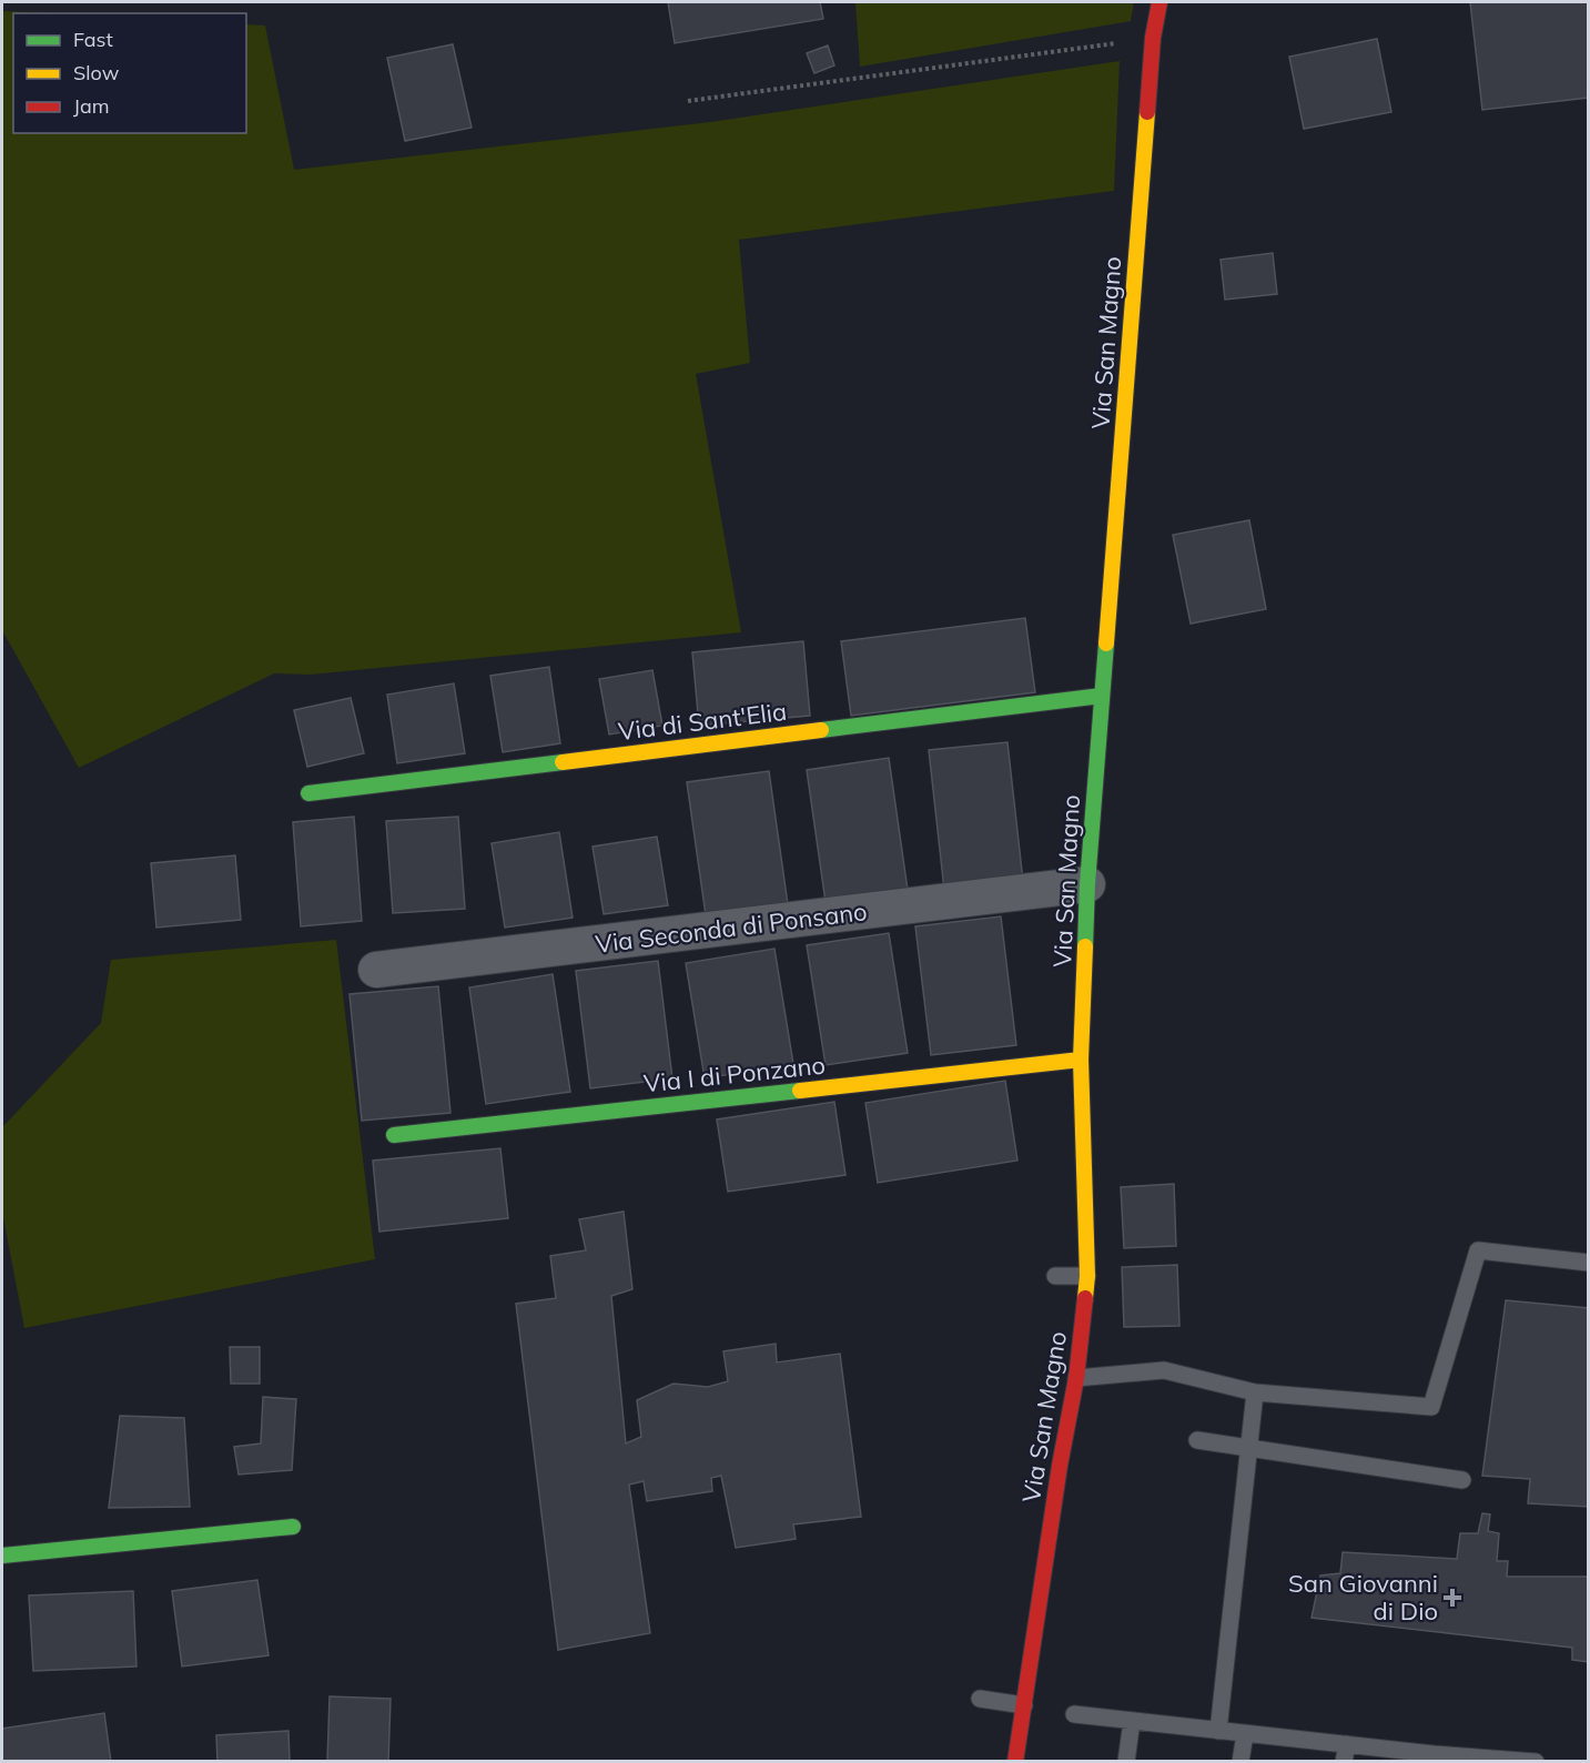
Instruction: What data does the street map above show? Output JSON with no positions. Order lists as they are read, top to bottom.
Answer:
{
  "streets": {
    "street": [
      "Via San Magno",
      "Via di Sant'Elia",
      "Via Seconda di Ponsano",
      "Via I di Ponzano"
    ]
  },
  "crossings": [
    ["Via San Magno", "Via di Sant'Elia"],
    ["Via San Magno", "Via Seconda di Ponsano"],
    ["Via San Magno", "Via I di Ponzano"]
  ],
  "places": {
    "health": ["San Giovanni di Dio"]
  },
  "legend": ["Fast", "Slow", "Jam"]
}
